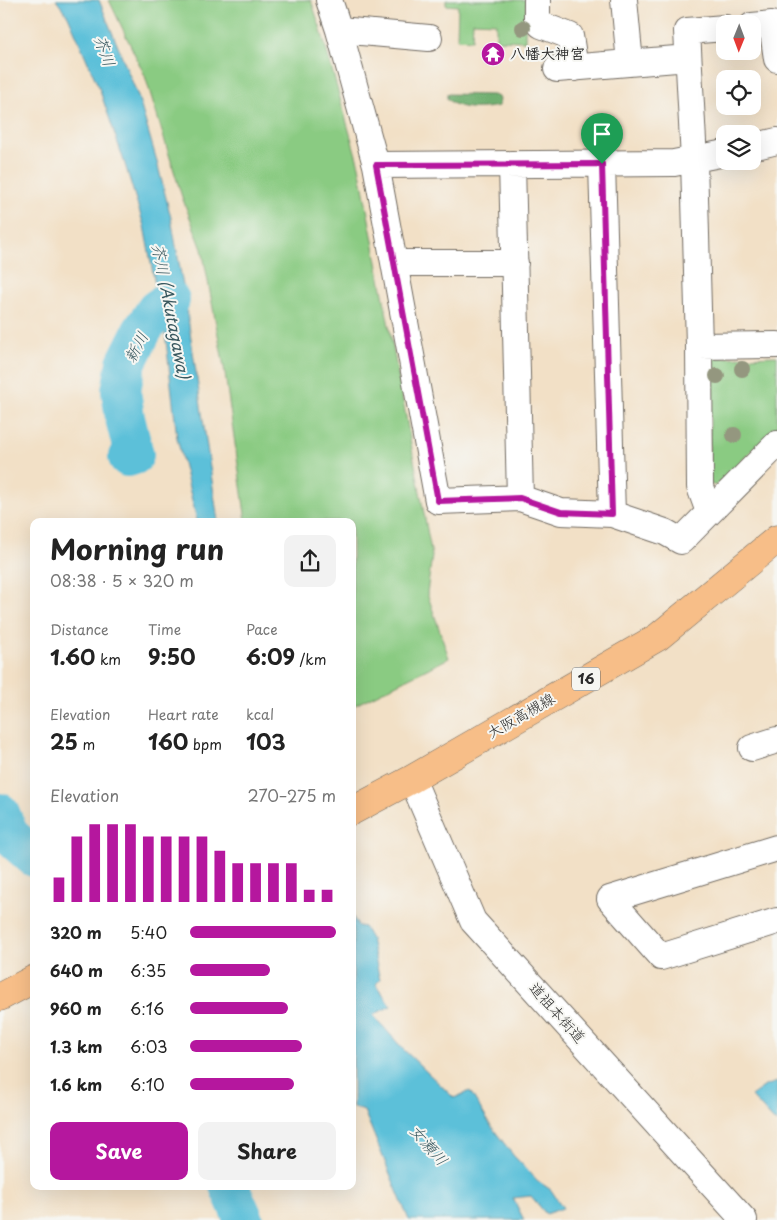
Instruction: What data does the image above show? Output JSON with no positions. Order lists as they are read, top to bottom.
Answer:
{
  "streets": {
    "main road": ["16", "大阪高槻線"],
    "street": ["道祖本街道"]
  },
  "crossings": [
    ["大阪高槻線", "道祖本街道"]
  ],
  "water": [
    "芥川",
    "芥川 (Akutagawa)",
    "新川",
    "女瀬川"
  ],
  "places": {
    "temple": ["八幡大神宮"]
  },
  "north": "bottom",
  "page": {
    "heading": ["Morning run", "08:38 · 5 × 320 m"],
    "stats": [
      ["Distance", "1.60 km"],
      ["Time", "9:50"],
      ["Pace", "6:09 /km"],
      ["Elevation", "25 m"],
      ["Heart rate", "160 bpm"],
      ["kcal", "103"]
    ],
    "chart": ["Elevation", "270–275 m"],
    "list": [
      {
        "name": "320 m",
        "note": "5:40"
      },
      {
        "name": "640 m",
        "note": "6:35"
      },
      {
        "name": "960 m",
        "note": "6:16"
      },
      {
        "name": "1.3 km",
        "note": "6:03"
      },
      {
        "name": "1.6 km",
        "note": "6:10"
      }
    ],
    "buttons": ["Save", "Share"]
  }
}
